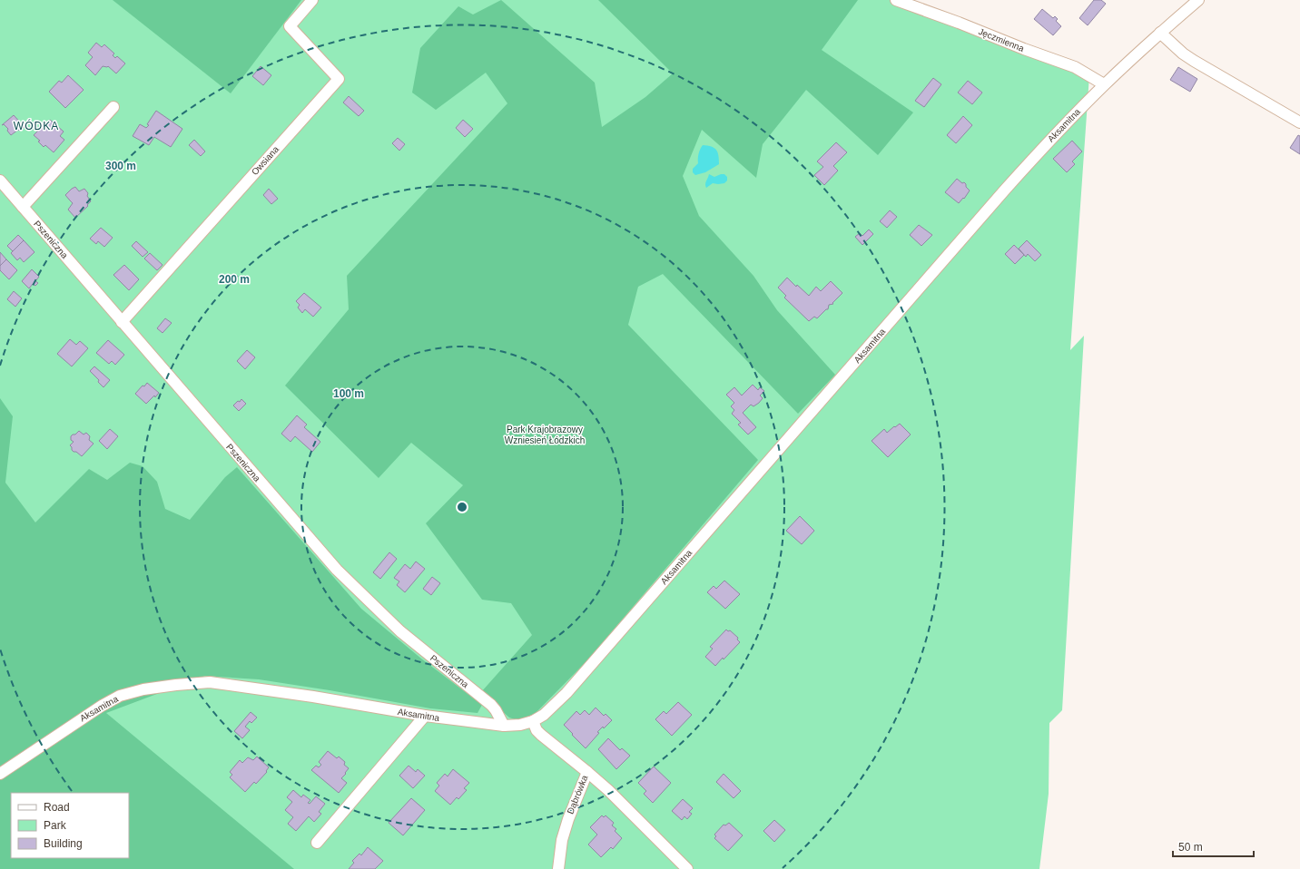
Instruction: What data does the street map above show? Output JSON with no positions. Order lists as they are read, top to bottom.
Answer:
{
  "streets": {
    "street": [
      "Jęczmienna",
      "Aksamitna",
      "Owsiana",
      "Pszeniczna",
      "Dąbrówka"
    ]
  },
  "crossings": [
    ["Jęczmienna", "Aksamitna"],
    ["Aksamitna", "Pszeniczna"],
    ["Aksamitna", "Dąbrówka"],
    ["Owsiana", "Pszeniczna"]
  ],
  "districts": ["WÓDKA"],
  "parks": ["Park Krajobrazowy Wzniesień Łódzkich"],
  "legend": ["Road", "Park", "Building"],
  "scale_bar": "50 m",
  "rings": ["300 m", "200 m", "100 m"]
}
